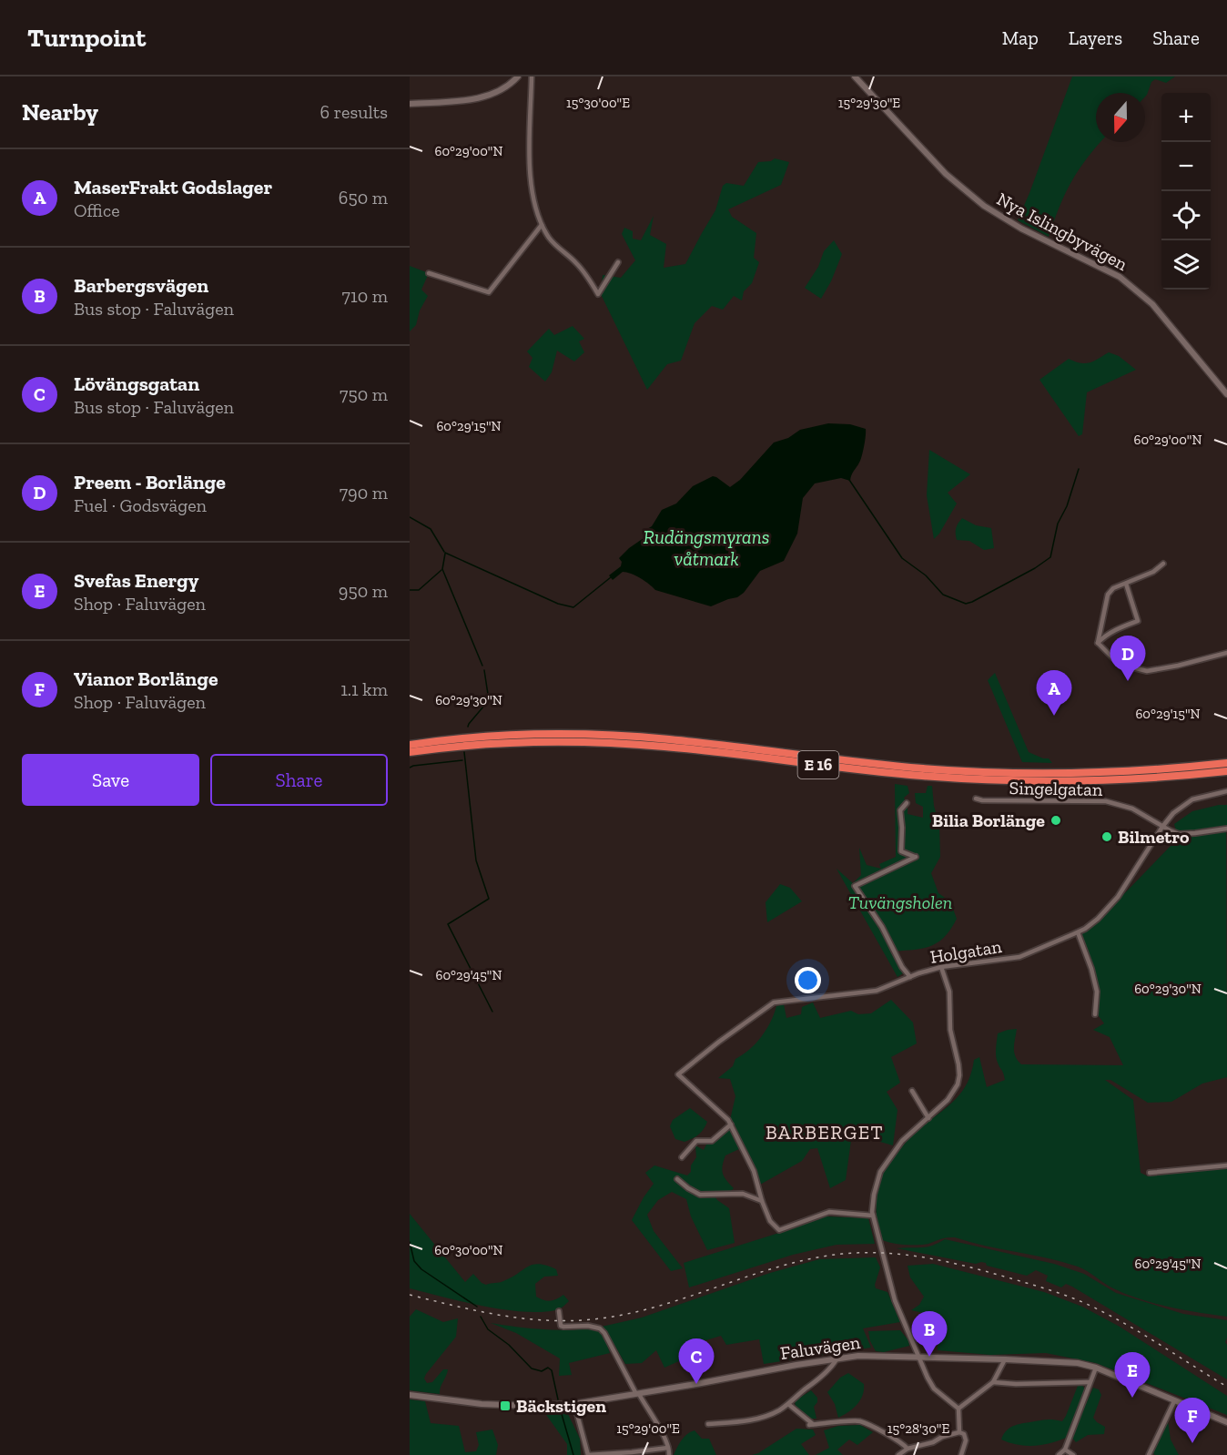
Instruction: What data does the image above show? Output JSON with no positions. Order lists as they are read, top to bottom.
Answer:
{
  "streets": {
    "highway": ["E 16"],
    "street": [
      "Nya Islingbyvägen",
      "Singelgatan",
      "Holgatan",
      "Faluvägen"
    ]
  },
  "crossings": [
    ["Singelgatan", "Holgatan"]
  ],
  "districts": ["BARBERGET"],
  "water": ["Rudängsmyrans våtmark"],
  "parks": ["Tuvängsholen"],
  "places": {
    "other": ["Bilia Borlänge", "Bilmetro"],
    "transit": ["Bäckstigen"]
  },
  "north": "bottom",
  "page": {
    "header": "Turnpoint",
    "nav": ["Map", "Layers", "Share"],
    "heading": ["Nearby", "6 results"],
    "map_buttons": ["+", "−"],
    "list": [
      {
        "mark": "A",
        "name": "MaserFrakt Godslager",
        "note": "Office",
        "value": "650 m"
      },
      {
        "mark": "B",
        "name": "Barbergsvägen",
        "note": "Bus stop · Faluvägen",
        "value": "710 m"
      },
      {
        "mark": "C",
        "name": "Lövängsgatan",
        "note": "Bus stop · Faluvägen",
        "value": "750 m"
      },
      {
        "mark": "D",
        "name": "Preem - Borlänge",
        "note": "Fuel · Godsvägen",
        "value": "790 m"
      },
      {
        "mark": "E",
        "name": "Svefas Energy",
        "note": "Shop · Faluvägen",
        "value": "950 m"
      },
      {
        "mark": "F",
        "name": "Vianor Borlänge",
        "note": "Shop · Faluvägen",
        "value": "1.1 km"
      }
    ],
    "pins": [
      "D",
      "A",
      "B",
      "C",
      "E",
      "F"
    ],
    "buttons": ["Save", "Share"]
  },
  "coordinates": [
    "15°30'00\"E",
    "15°29'30\"E",
    "60°29'00\"N",
    "60°29'15\"N",
    "60°29'30\"N",
    "60°29'45\"N",
    "60°30'00\"N",
    "15°29'00\"E",
    "15°28'30\"E"
  ]
}
